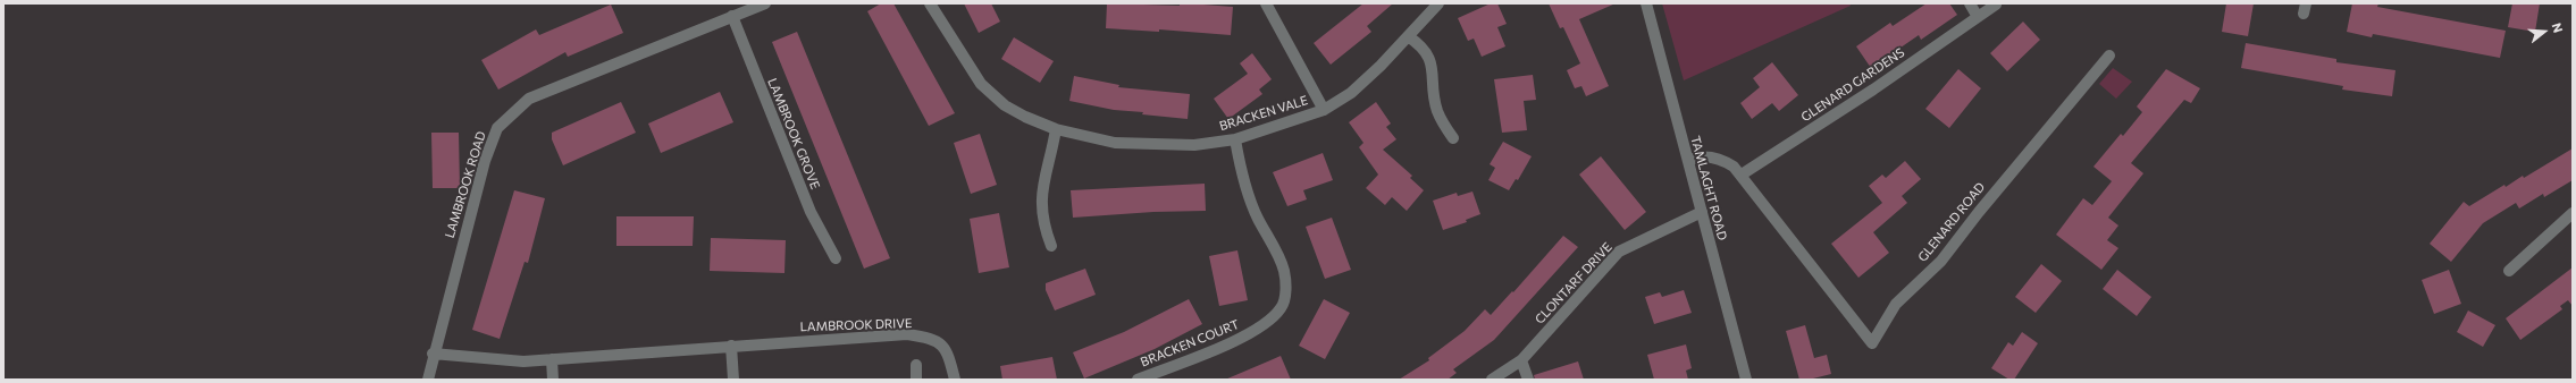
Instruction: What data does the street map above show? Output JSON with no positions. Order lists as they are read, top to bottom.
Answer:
{
  "streets": {
    "street": [
      "GLENARD GARDENS",
      "BRACKEN VALE",
      "LAMBROOK GROVE",
      "LAMBROOK ROAD",
      "TAMLAGHT ROAD",
      "GLENARD ROAD",
      "CLONTARF DRIVE",
      "LAMBROOK DRIVE",
      "BRACKEN COURT"
    ]
  },
  "crossings": [
    ["GLENARD GARDENS", "GLENARD ROAD"],
    ["BRACKEN VALE", "BRACKEN COURT"],
    ["LAMBROOK GROVE", "LAMBROOK ROAD"],
    ["LAMBROOK ROAD", "LAMBROOK DRIVE"],
    ["TAMLAGHT ROAD", "GLENARD ROAD"],
    ["TAMLAGHT ROAD", "CLONTARF DRIVE"]
  ],
  "north": "right"
}
